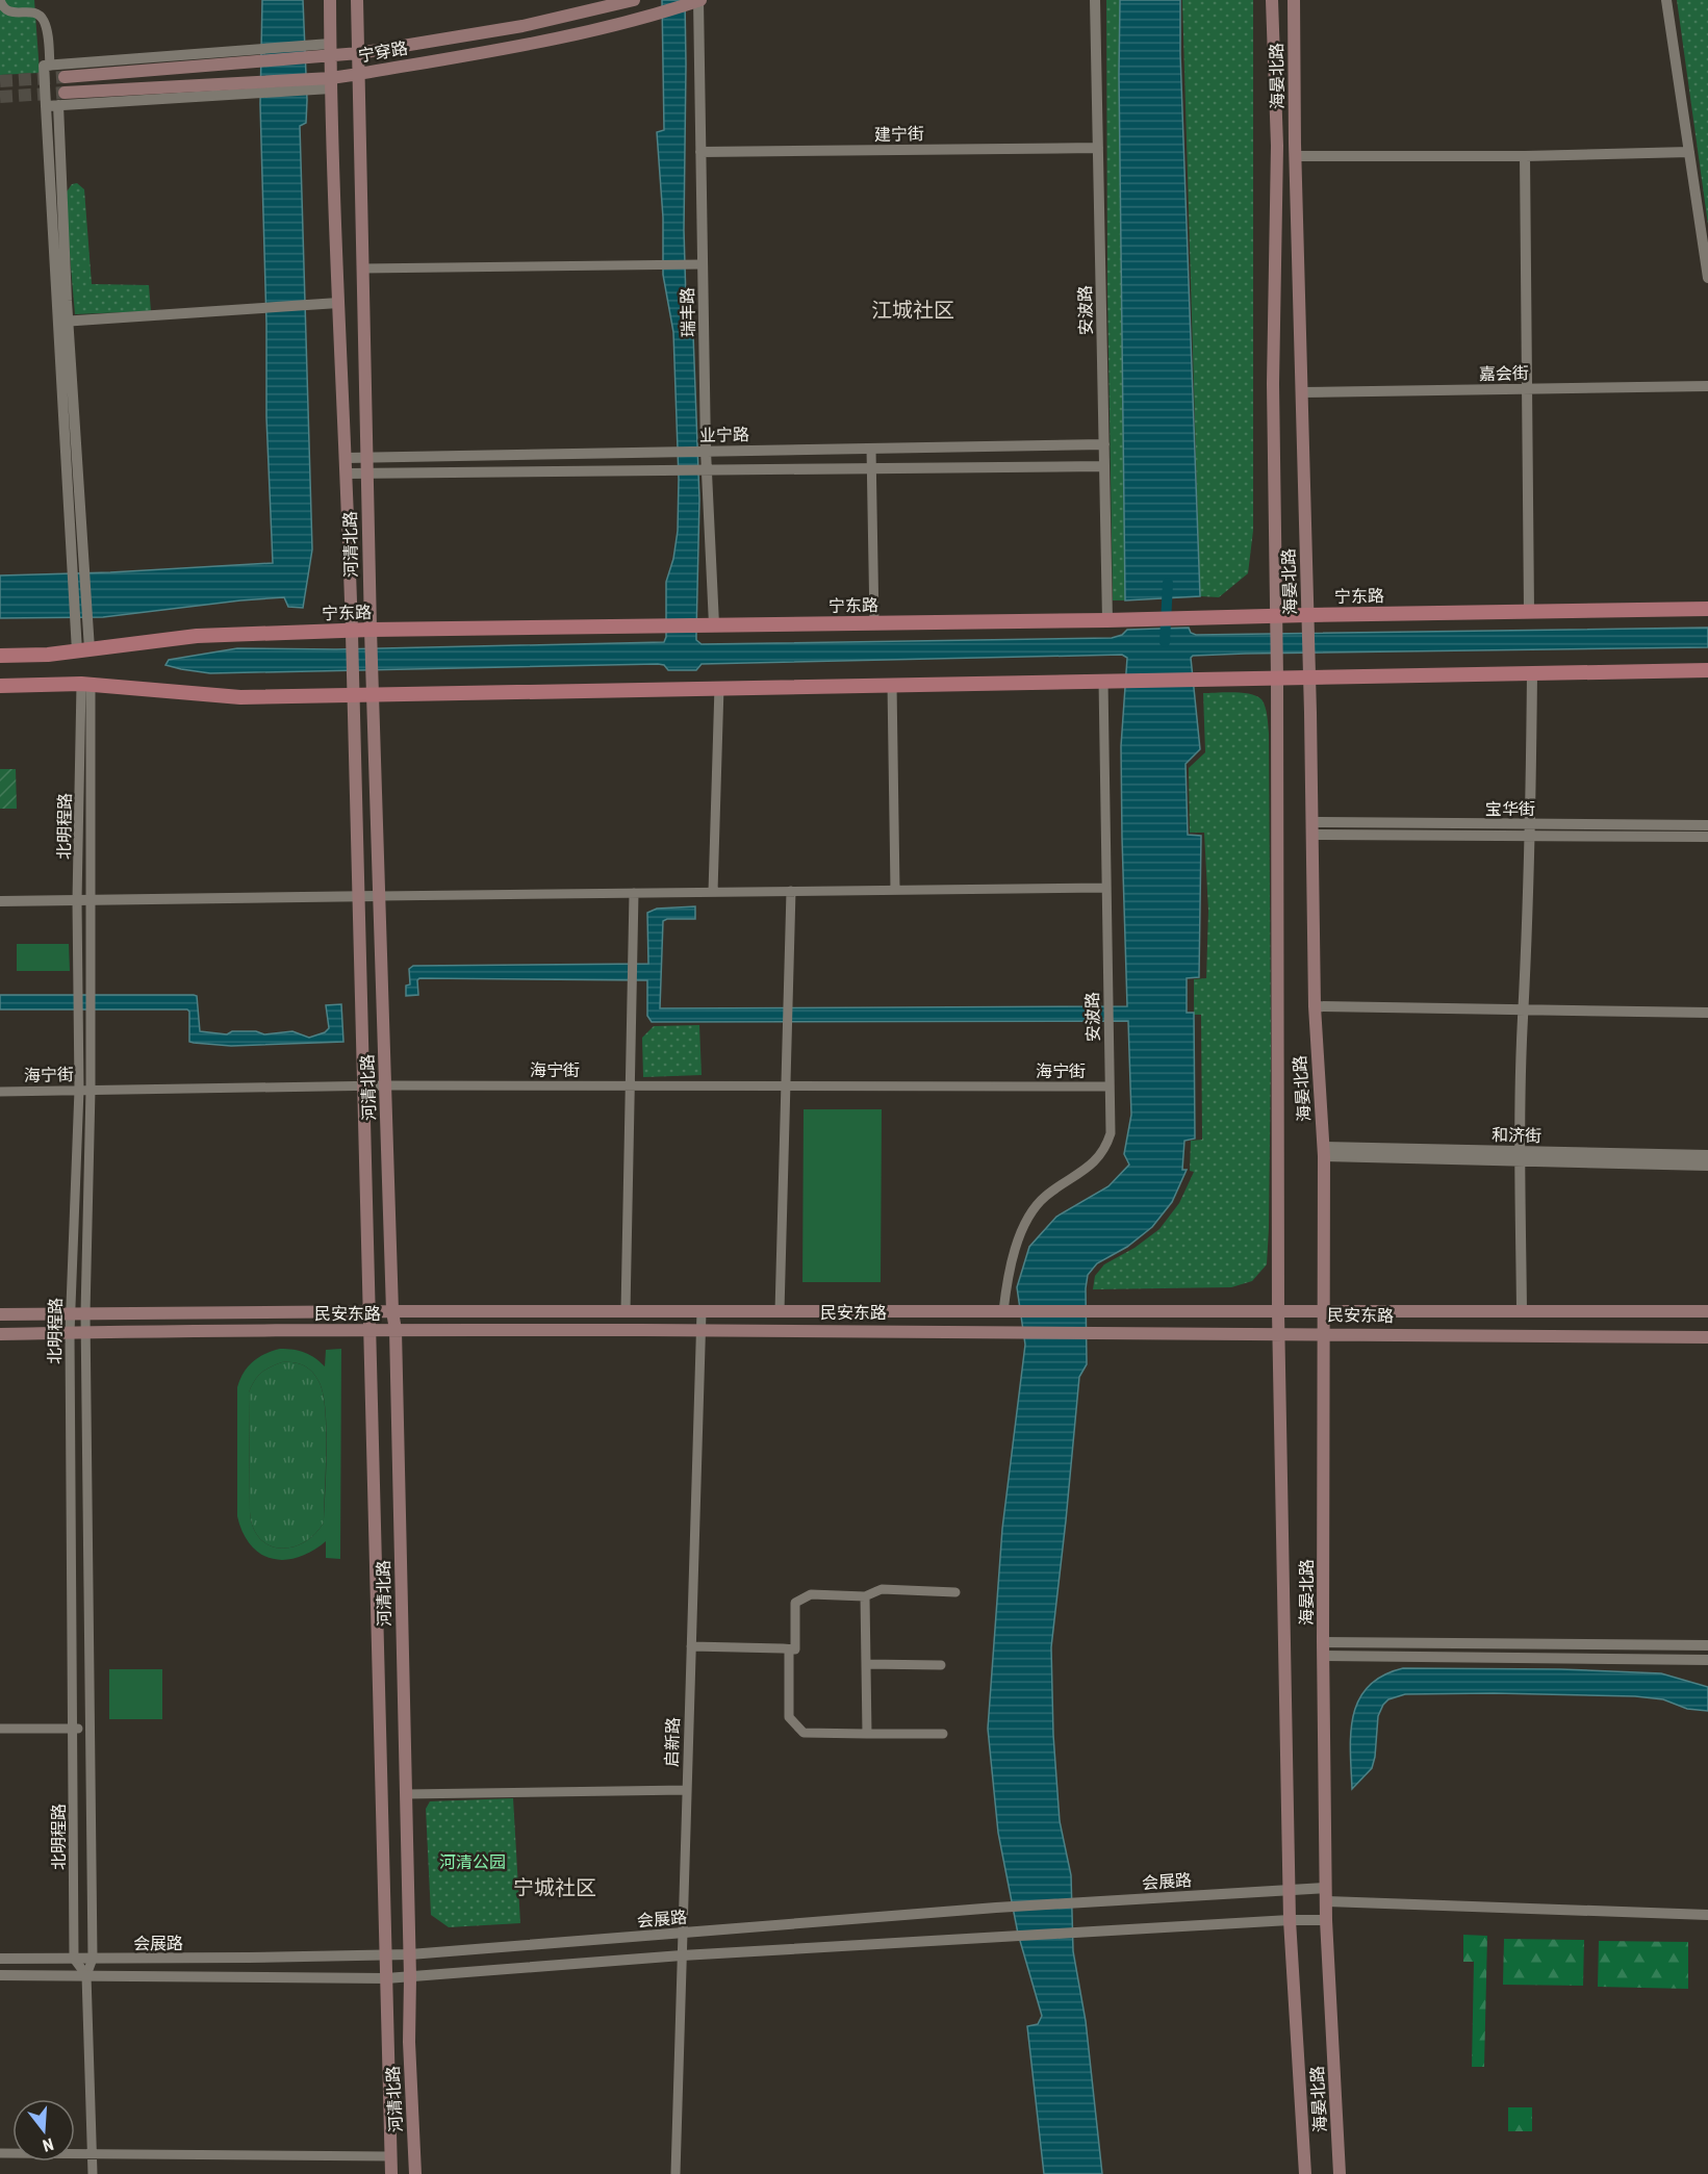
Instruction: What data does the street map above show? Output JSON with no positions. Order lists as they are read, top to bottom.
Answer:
{
  "streets": {
    "main road": [
      "宁穿路",
      "海晏北路",
      "河清北路",
      "宁东路",
      "民安东路"
    ],
    "street": [
      "建宁街",
      "安波路",
      "瑞丰路",
      "嘉会街",
      "业宁路",
      "宝华街",
      "北明程路",
      "海宁街",
      "和济街",
      "启新路",
      "会展路"
    ]
  },
  "crossings": [
    ["宁穿路", "瑞丰路"],
    ["宁穿路", "河清北路"],
    ["海晏北路", "嘉会街"],
    ["海晏北路", "宁东路"],
    ["海晏北路", "宝华街"],
    ["海晏北路", "和济街"],
    ["海晏北路", "民安东路"],
    ["海晏北路", "会展路"],
    ["建宁街", "安波路"],
    ["建宁街", "瑞丰路"],
    ["安波路", "业宁路"],
    ["安波路", "宁东路"],
    ["安波路", "海宁街"],
    ["安波路", "民安东路"],
    ["瑞丰路", "业宁路"],
    ["瑞丰路", "宁东路"],
    ["业宁路", "河清北路"],
    ["河清北路", "宁东路"],
    ["河清北路", "海宁街"],
    ["河清北路", "民安东路"],
    ["河清北路", "会展路"],
    ["北明程路", "海宁街"],
    ["北明程路", "民安东路"],
    ["北明程路", "会展路"],
    ["民安东路", "启新路"],
    ["启新路", "会展路"]
  ],
  "districts": ["江城社区", "宁城社区"],
  "parks": ["河清公园"],
  "north": "bottom"
}
